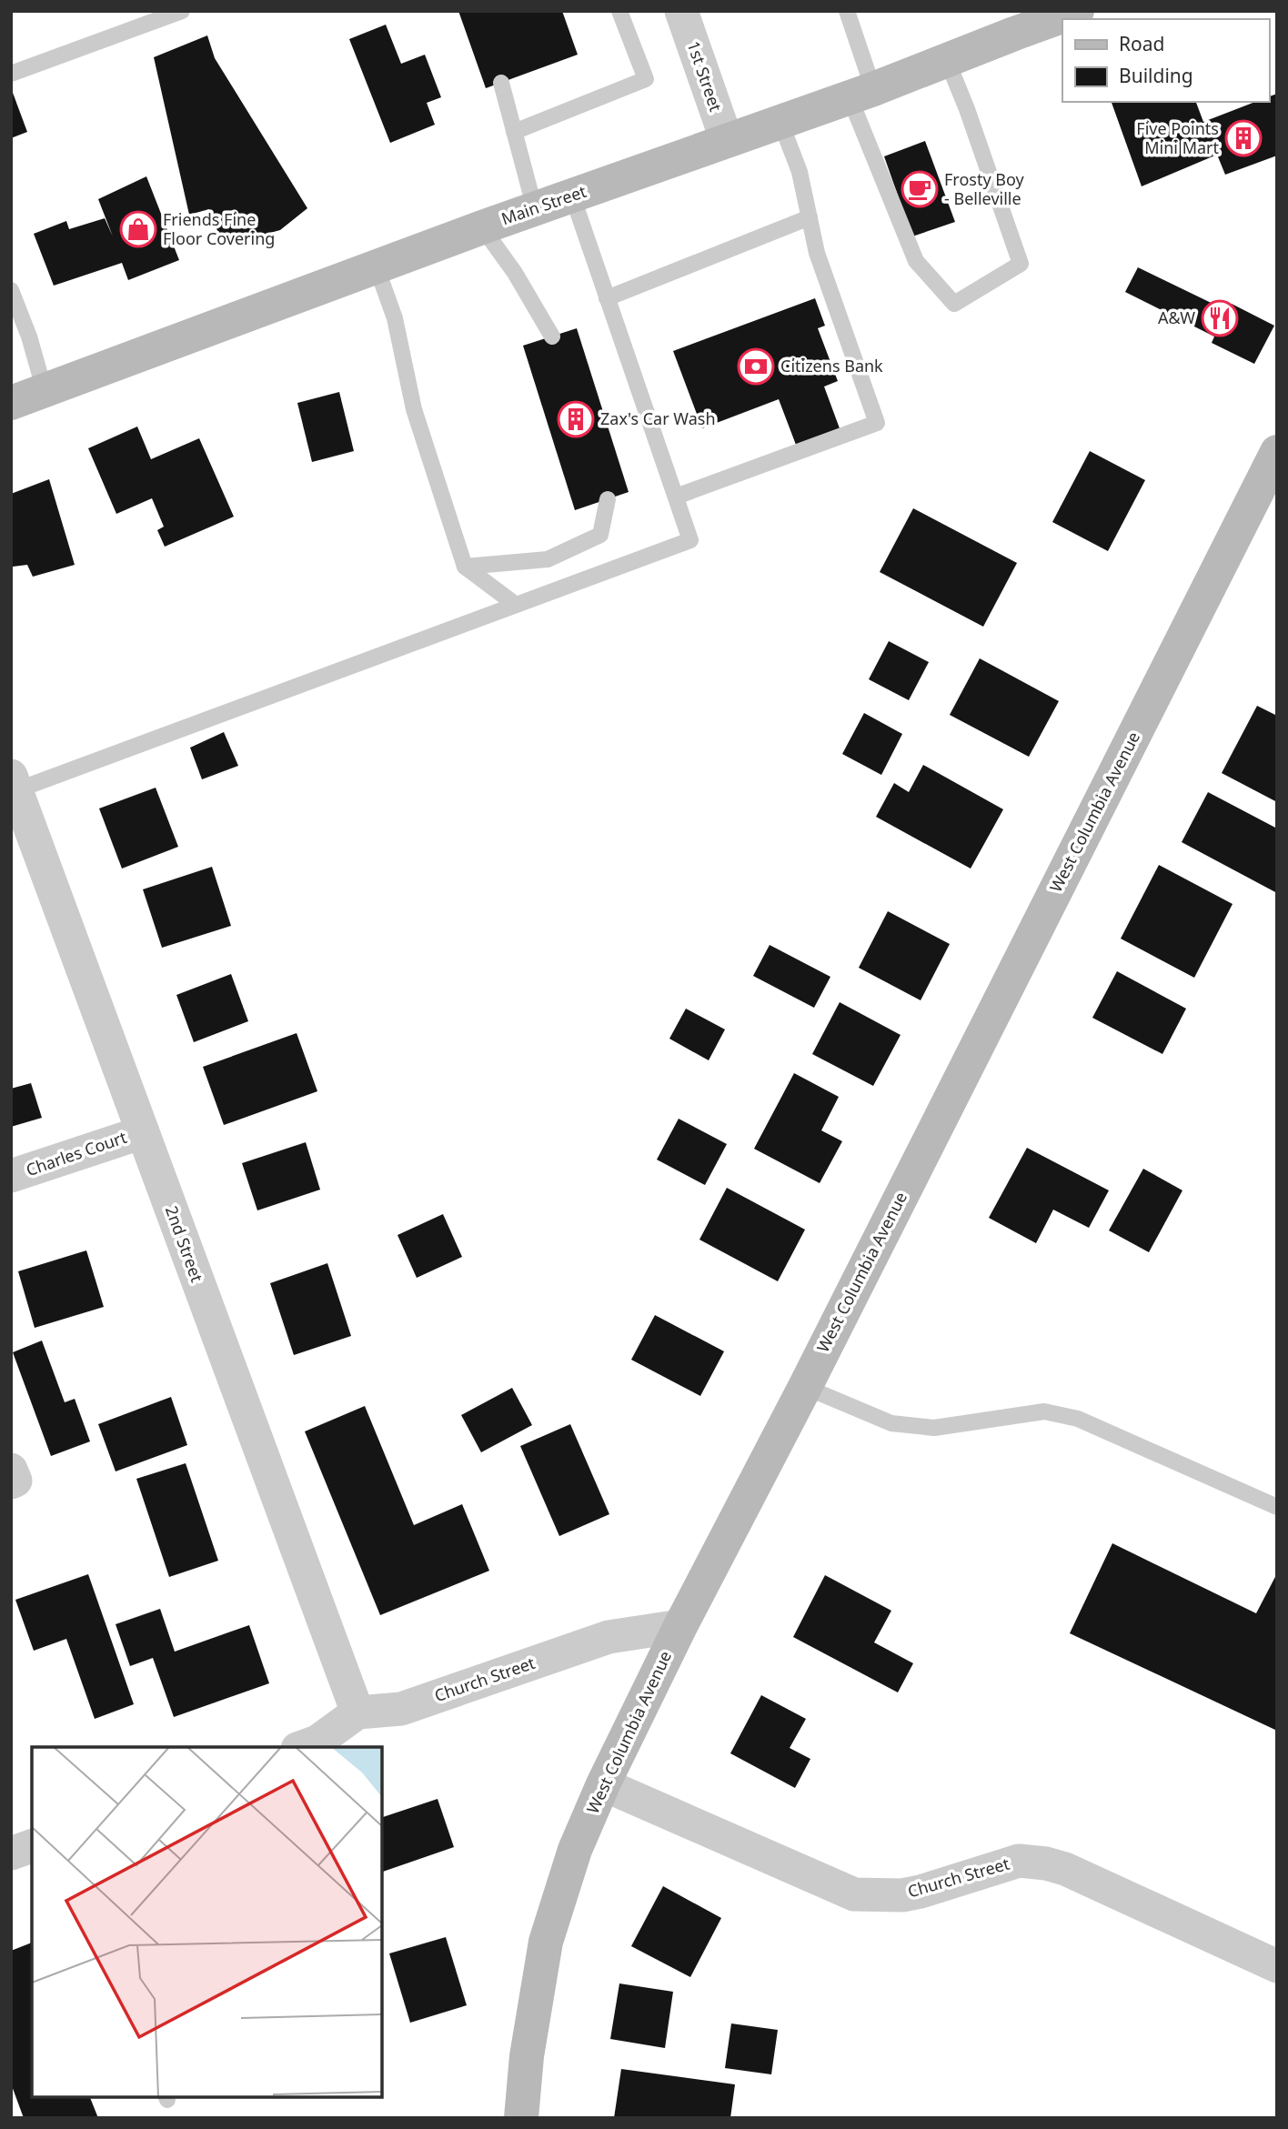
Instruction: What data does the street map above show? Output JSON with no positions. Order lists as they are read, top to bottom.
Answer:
{
  "streets": {
    "main road": ["Main Street", "West Columbia Avenue"],
    "street": [
      "1st Street",
      "Charles Court",
      "2nd Street",
      "Church Street"
    ]
  },
  "crossings": [
    ["1st Street", "Main Street"],
    ["West Columbia Avenue", "Church Street"],
    ["Charles Court", "2nd Street"],
    ["2nd Street", "Church Street"]
  ],
  "places": {
    "building": ["Five Points Mini Mart", "Zax's Car Wash"],
    "cafe": ["Frosty Boy - Belleville"],
    "shop": ["Friends Fine Floor Covering"],
    "restaurant": ["A&W"],
    "bank": ["Citizens Bank"]
  },
  "legend": ["Road", "Building"]
}
